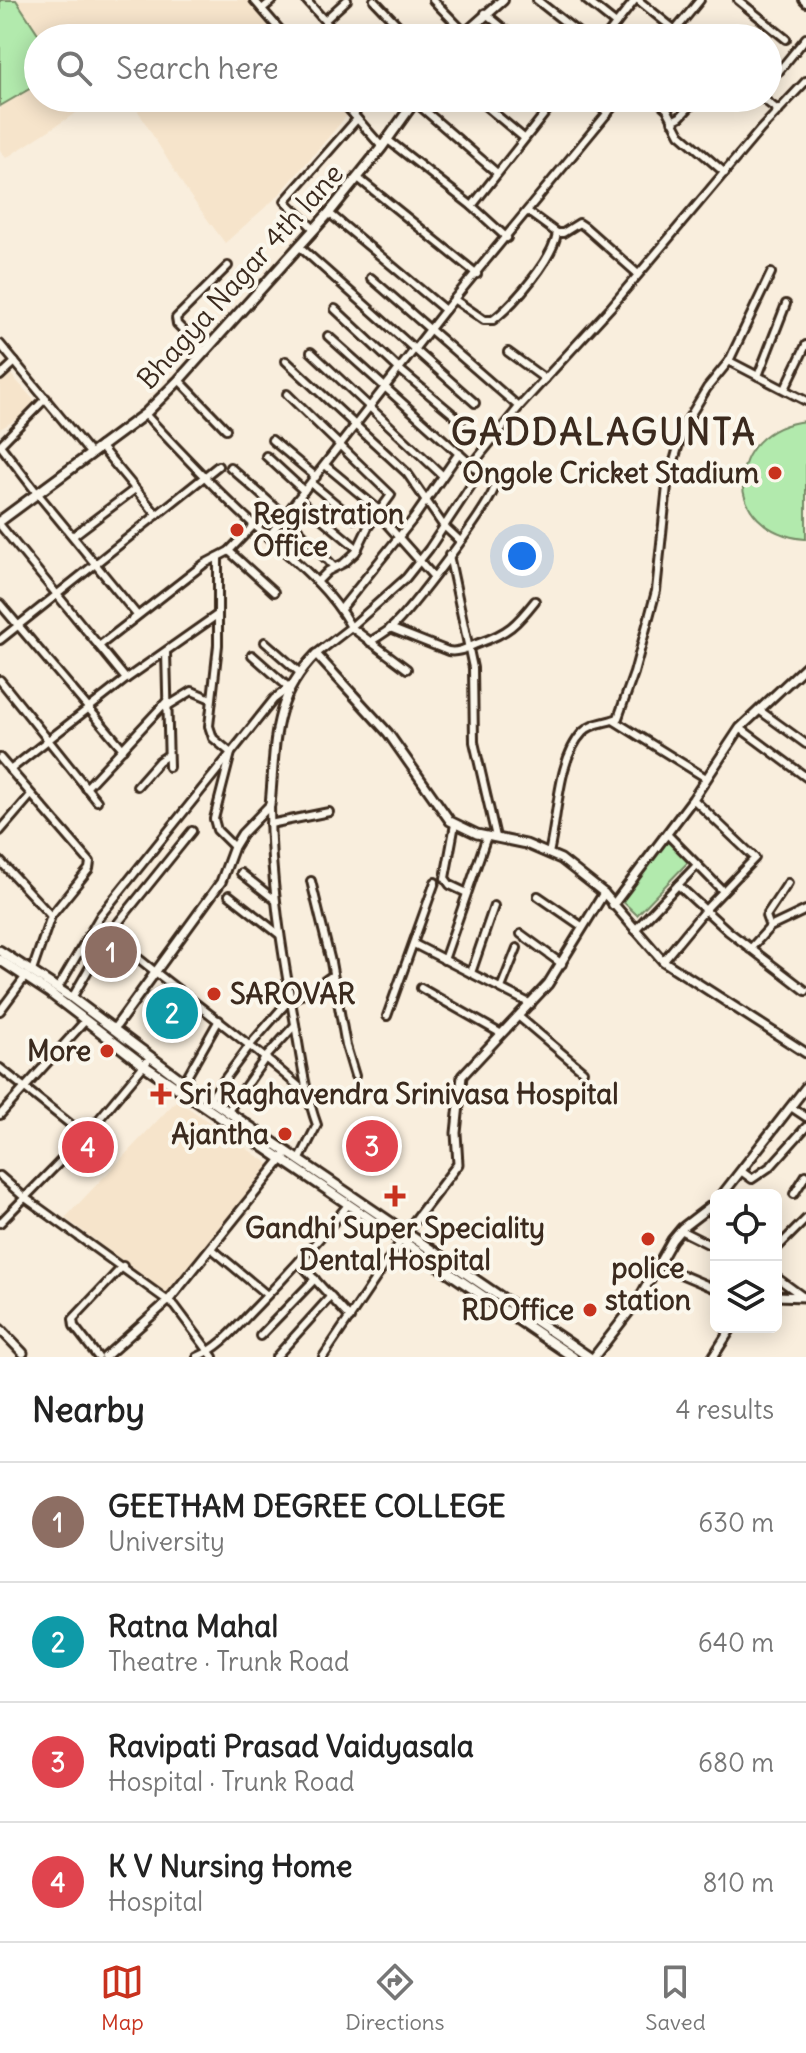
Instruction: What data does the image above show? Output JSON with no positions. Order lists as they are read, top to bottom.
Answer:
{
  "streets": {
    "main road": ["Bhagya Nagar 4th lane"]
  },
  "districts": ["GADDALAGUNTA"],
  "places": {
    "other": [
      "Ongole Cricket Stadium",
      "Registration Office",
      "SAROVAR",
      "More",
      "Ajantha",
      "police station",
      "RDOffice"
    ],
    "health": ["Sri Raghavendra Srinivasa Hospital", "Gandhi Super Speciality Dental Hospital"]
  },
  "page": {
    "search": "Search here",
    "pins": [
      "1",
      "2",
      "3",
      "4"
    ],
    "heading": ["Nearby", "4 results"],
    "list": [
      {
        "mark": "1",
        "name": "GEETHAM DEGREE COLLEGE",
        "note": "University",
        "value": "630 m"
      },
      {
        "mark": "2",
        "name": "Ratna Mahal",
        "note": "Theatre · Trunk Road",
        "value": "640 m"
      },
      {
        "mark": "3",
        "name": "Ravipati Prasad Vaidyasala",
        "note": "Hospital · Trunk Road",
        "value": "680 m"
      },
      {
        "mark": "4",
        "name": "K V Nursing Home",
        "note": "Hospital",
        "value": "810 m"
      }
    ],
    "nav": ["Map", "Directions", "Saved"]
  }
}
